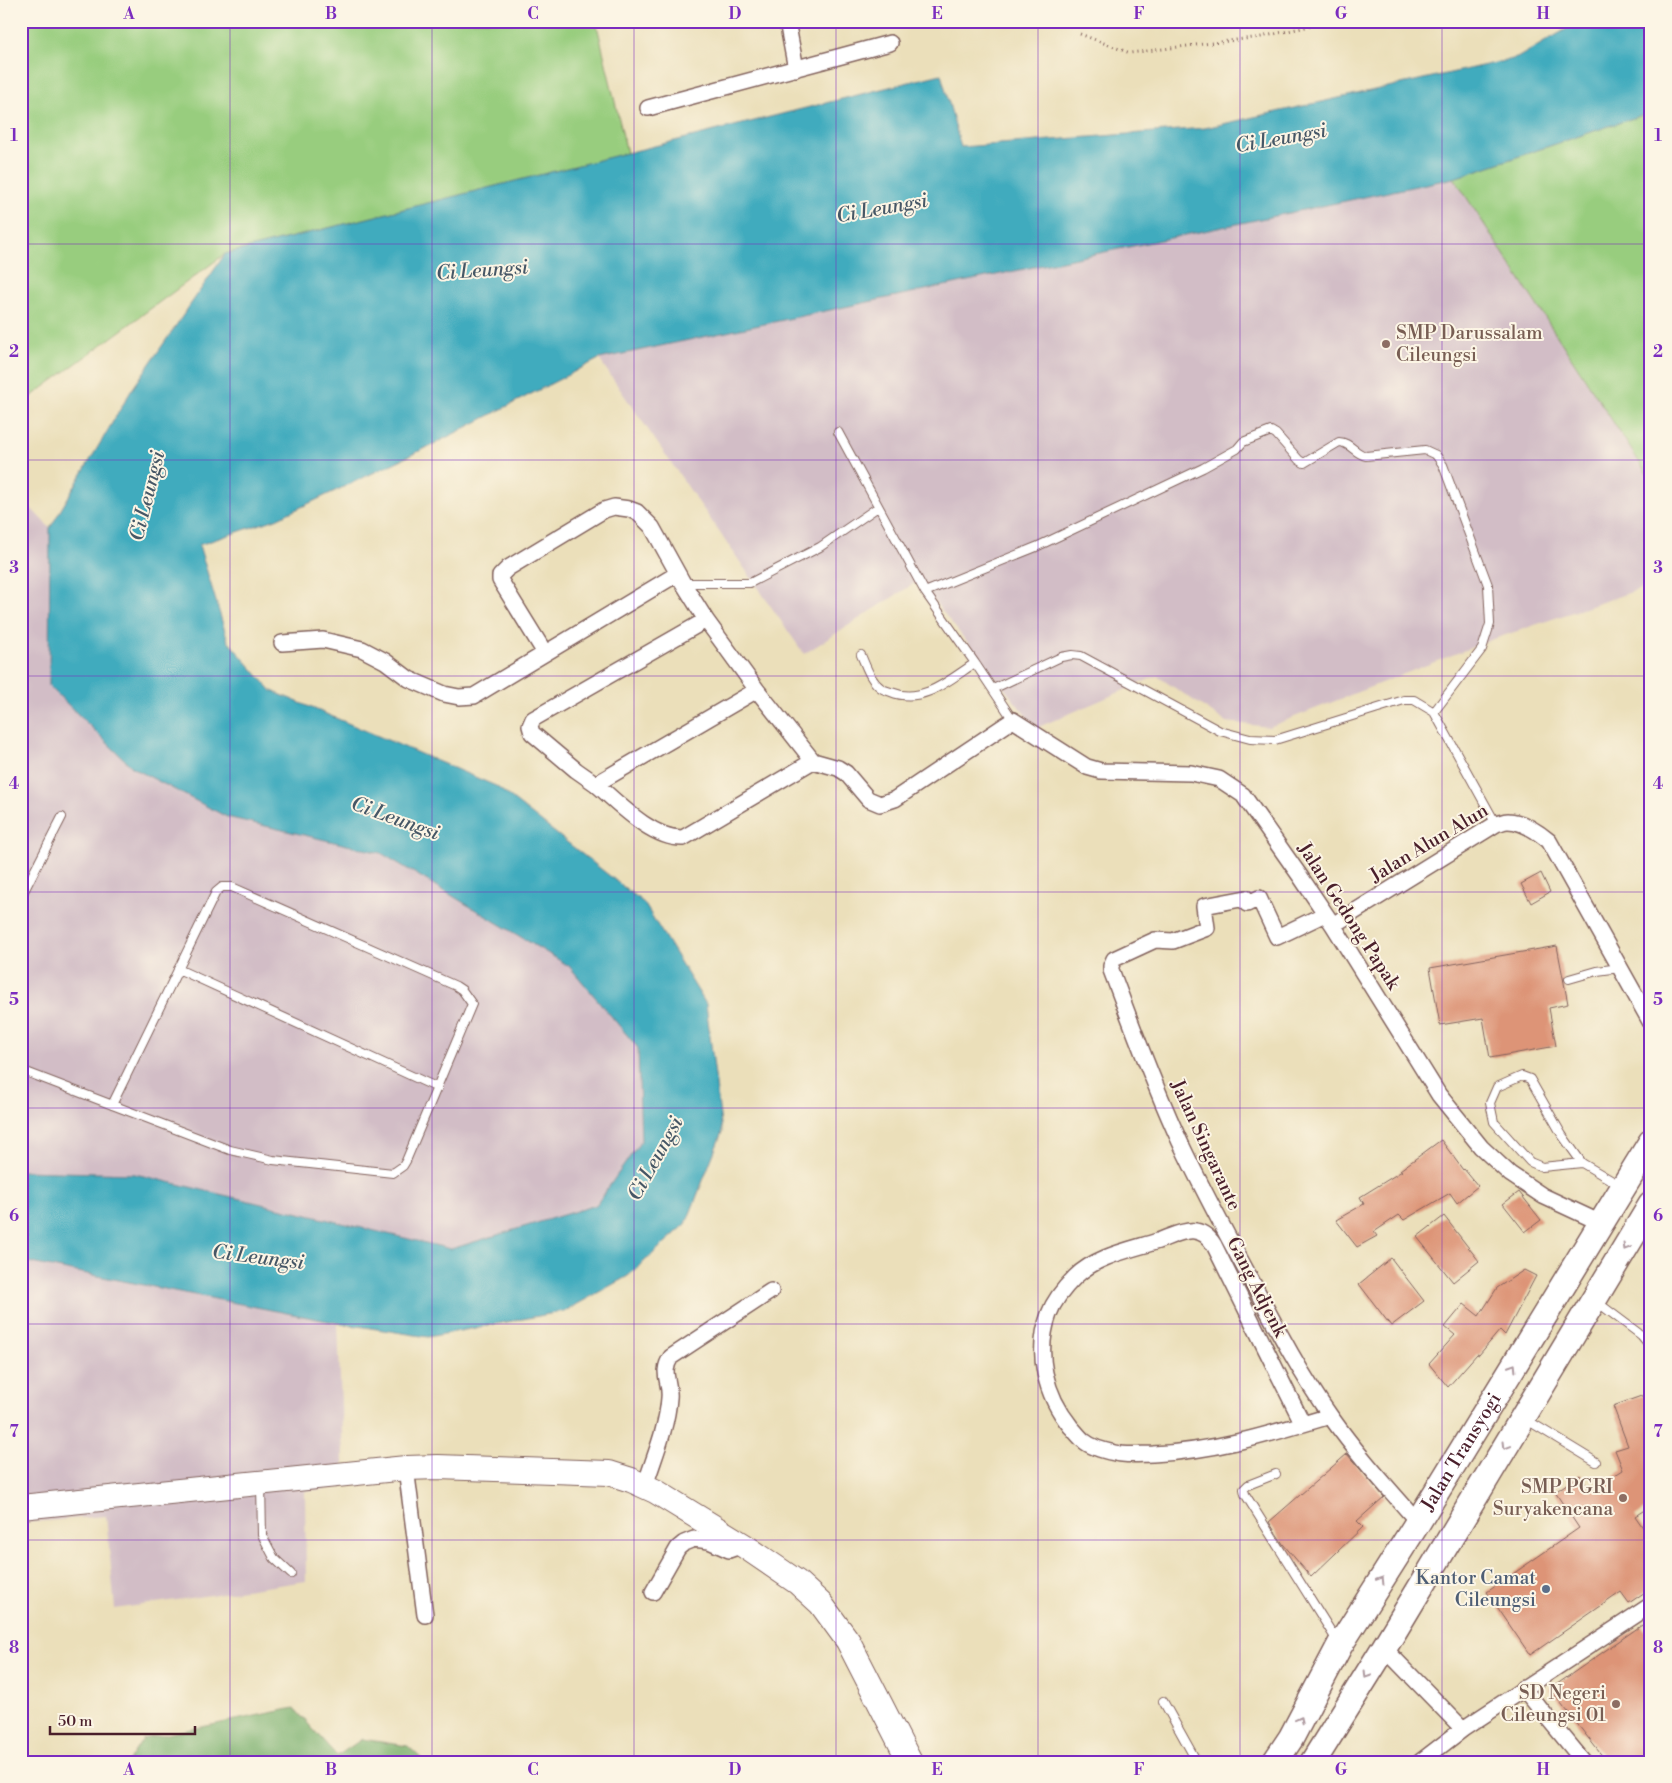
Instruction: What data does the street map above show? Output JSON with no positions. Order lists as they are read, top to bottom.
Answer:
{
  "streets": {
    "highway": ["Jalan Transyogi"],
    "street": [
      "Jalan Alun Alun",
      "Jalan Gedong Papak",
      "Jalan Singarante",
      "Gang Adjenk"
    ]
  },
  "crossings": [
    ["Jalan Alun Alun", "Jalan Gedong Papak"],
    ["Jalan Alun Alun", "Jalan Singarante"],
    ["Jalan Gedong Papak", "Jalan Transyogi"],
    ["Jalan Singarante", "Gang Adjenk"],
    ["Jalan Singarante", "Jalan Transyogi"]
  ],
  "water": ["Ci Leungsi"],
  "places": [
    "SMP Darussalam Cileungsi",
    "SMP PGRI Suryakencana",
    "Kantor Camat Cileungsi",
    "SD Negeri Cileungsi 01"
  ],
  "scale_bar": "50 m",
  "grid": {
    "columns": [
      "A",
      "B",
      "C",
      "D",
      "E",
      "F",
      "G",
      "H"
    ],
    "rows": [
      "1",
      "2",
      "3",
      "4",
      "5",
      "6",
      "7",
      "8"
    ]
  }
}
